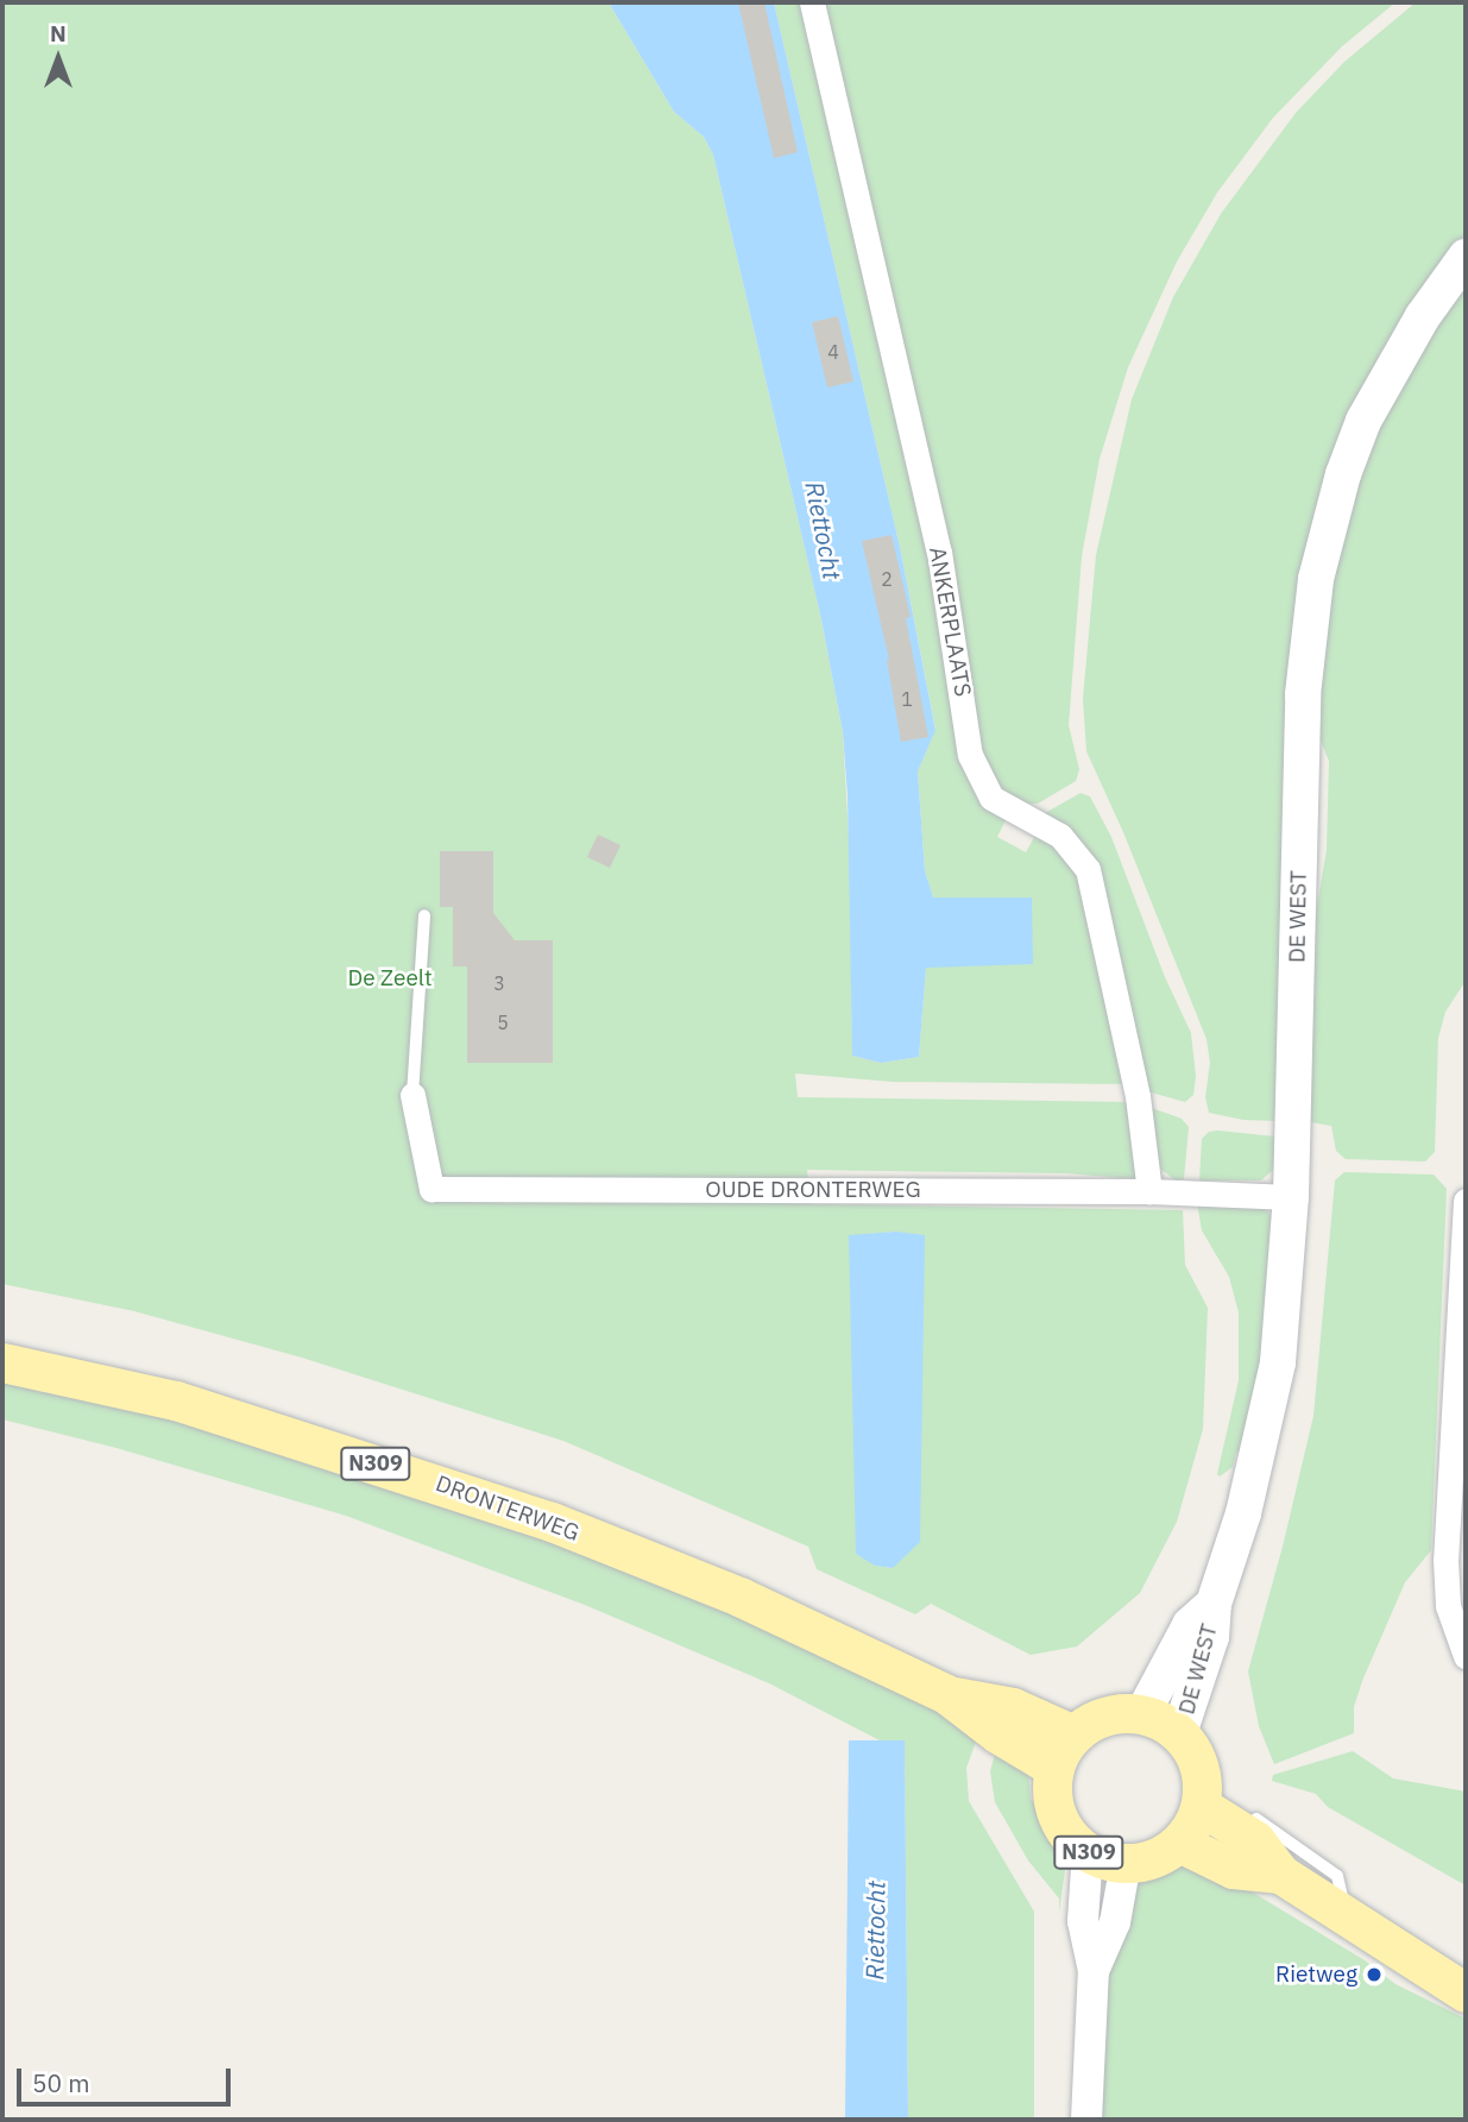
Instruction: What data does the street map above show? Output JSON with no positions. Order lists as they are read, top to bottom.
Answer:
{
  "streets": {
    "main road": ["DE WEST", "N309", "DRONTERWEG"],
    "street": ["ANKERPLAATS", "OUDE DRONTERWEG"]
  },
  "crossings": [
    ["ANKERPLAATS", "OUDE DRONTERWEG"],
    ["DE WEST", "OUDE DRONTERWEG"],
    ["DE WEST", "N309"],
    ["DE WEST", "DRONTERWEG"],
    ["N309", "DRONTERWEG"]
  ],
  "water": ["Riettocht"],
  "parks": ["De Zeelt"],
  "places": ["Rietweg"],
  "house_numbers": [
    "4",
    "2",
    "1",
    "3",
    "5"
  ],
  "scale_bar": "50 m",
  "north": "top"
}
